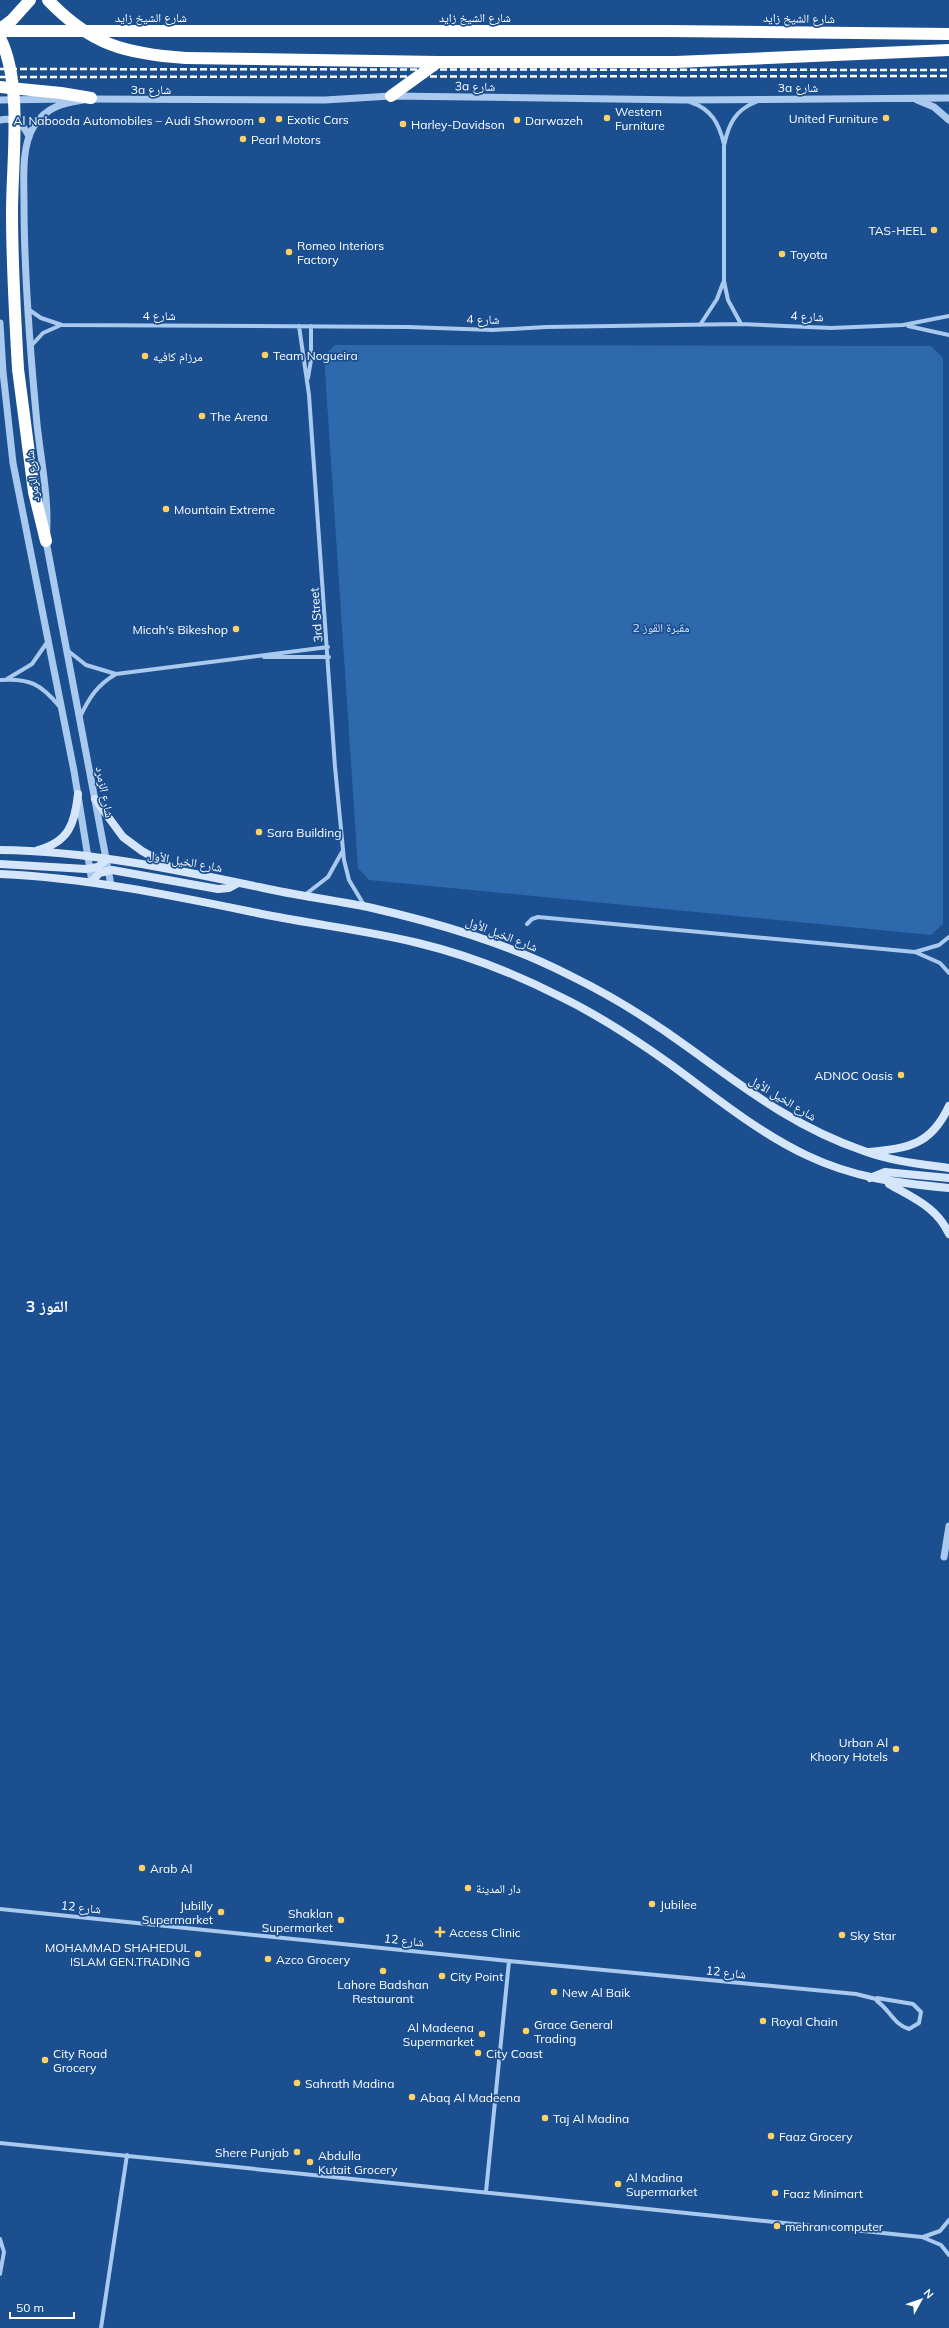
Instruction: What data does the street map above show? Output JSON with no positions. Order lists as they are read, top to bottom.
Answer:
{
  "streets": {
    "highway": ["شارع الشيخ زايد"],
    "main road": ["شارع الخيل الأول"],
    "street": [
      "3a شارع",
      "شارع 4",
      "شارع الزمرد",
      "3rd Street",
      "شارع 12"
    ]
  },
  "crossings": [
    ["3a شارع", "شارع الزمرد"],
    ["شارع 4", "شارع الزمرد"],
    ["شارع الزمرد", "شارع الخيل الأول"],
    ["3rd Street", "شارع الخيل الأول"]
  ],
  "districts": ["القوز 3"],
  "parks": ["مقبرة القوز 2"],
  "places": {
    "other": [
      "Western Furniture",
      "United Furniture",
      "Exotic Cars",
      "Al Nabooda Automobiles – Audi Showroom",
      "Darwazeh",
      "Harley-Davidson",
      "Pearl Motors",
      "TAS-HEEL",
      "Romeo Interiors Factory",
      "Toyota",
      "Team Nogueira",
      "مرزام كافيه",
      "The Arena",
      "Mountain Extreme",
      "Micah's Bikeshop",
      "Sara Building",
      "ADNOC Oasis",
      "Urban Al Khoory Hotels",
      "Arab Al",
      "دار المدينة",
      "Jubilee",
      "Jubilly Supermarket",
      "Shaklan Supermarket",
      "Sky Star",
      "MOHAMMAD SHAHEDUL ISLAM GEN.TRADING",
      "Azco Grocery",
      "Lahore Badshan Restaurant",
      "City Point",
      "New Al Baik",
      "Royal Chain",
      "Grace General Trading",
      "Al Madeena Supermarket",
      "City Coast",
      "City Road Grocery",
      "Sahrath Madina",
      "Abaq Al Madeena",
      "Taj Al Madina",
      "Faaz Grocery",
      "Shere Punjab",
      "Abdulla Kutait Grocery",
      "Al Madina Supermarket",
      "Faaz Minimart",
      "mehran computer"
    ],
    "health": ["Access Clinic"]
  },
  "scale_bar": "50 m",
  "north": "top right"
}
